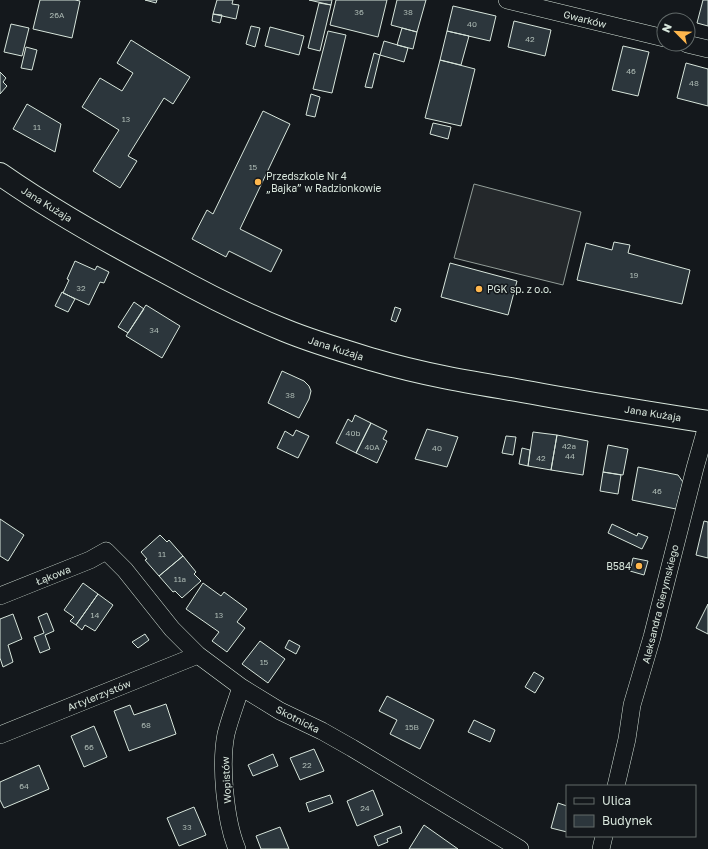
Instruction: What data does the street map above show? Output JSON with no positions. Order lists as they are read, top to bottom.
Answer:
{
  "streets": {
    "street": [
      "Gwarków",
      "Jana Kużaja",
      "Łąkowa",
      "Aleksandra Gierymskiego",
      "Artylerzystów",
      "Skotnicka",
      "Wopistów"
    ]
  },
  "crossings": [
    ["Jana Kużaja", "Aleksandra Gierymskiego"],
    ["Łąkowa", "Skotnicka"],
    ["Artylerzystów", "Skotnicka"],
    ["Skotnicka", "Wopistów"]
  ],
  "places": ["Przedszkole Nr 4 „Bajka” w Radzionkowie", "PGK sp. z o.o.", "B584"],
  "house_numbers": [
    "36",
    "38",
    "26A",
    "40",
    "42",
    "46",
    "48",
    "13",
    "11",
    "15",
    "19",
    "32",
    "34",
    "38",
    "40b",
    "42a",
    "40A",
    "40",
    "44",
    "42",
    "46",
    "11",
    "11a",
    "14",
    "13",
    "15",
    "68",
    "15B",
    "66",
    "22",
    "64",
    "24",
    "33"
  ],
  "legend": ["Ulica", "Budynek"],
  "north": "top left"
}
